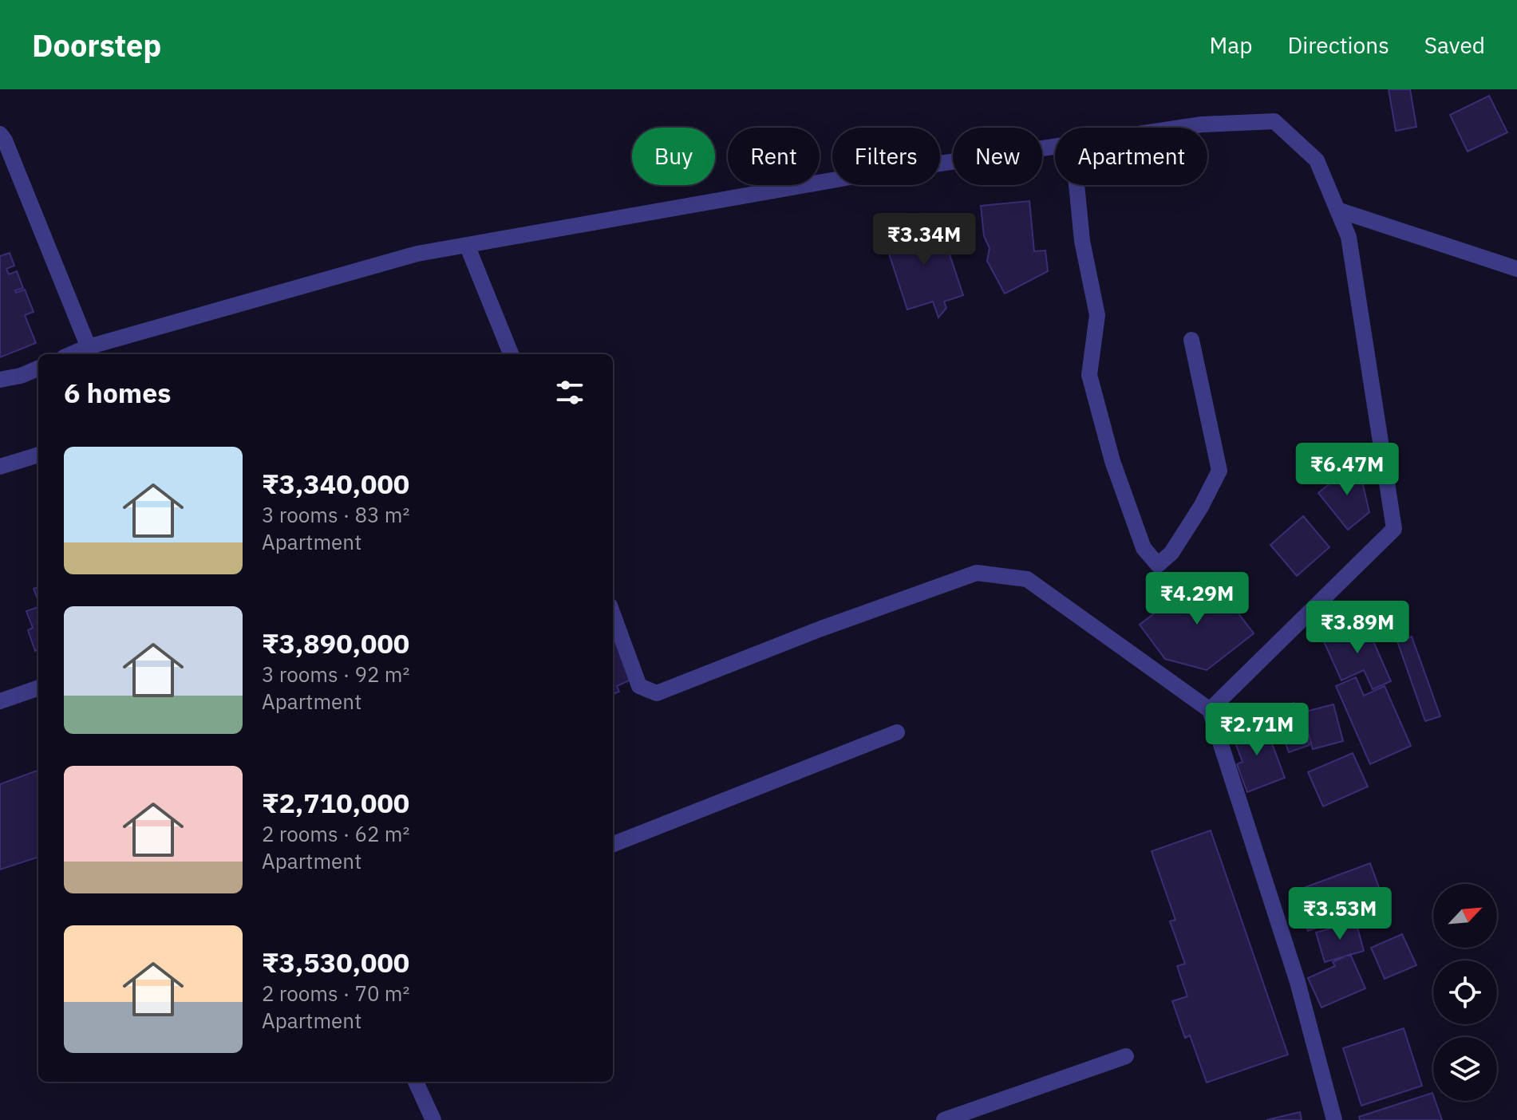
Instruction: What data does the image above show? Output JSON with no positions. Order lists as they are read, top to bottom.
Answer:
{
  "north": "top right",
  "page": {
    "header": "Doorstep",
    "nav": ["Map", "Directions", "Saved"],
    "chip": [
      "Buy",
      "Rent",
      "Filters",
      "New",
      "Apartment"
    ],
    "price": [
      "₹3.34M",
      "₹6.47M",
      "₹4.29M",
      "₹3.89M",
      "₹2.71M",
      "₹3.53M"
    ],
    "heading": "6 homes",
    "list": [
      {
        "name": "₹3,340,000",
        "note": "3 rooms · 83 m² · Apartment"
      },
      {
        "name": "₹3,890,000",
        "note": "3 rooms · 92 m² · Apartment"
      },
      {
        "name": "₹2,710,000",
        "note": "2 rooms · 62 m² · Apartment"
      },
      {
        "name": "₹3,530,000",
        "note": "2 rooms · 70 m² · Apartment"
      }
    ]
  }
}
